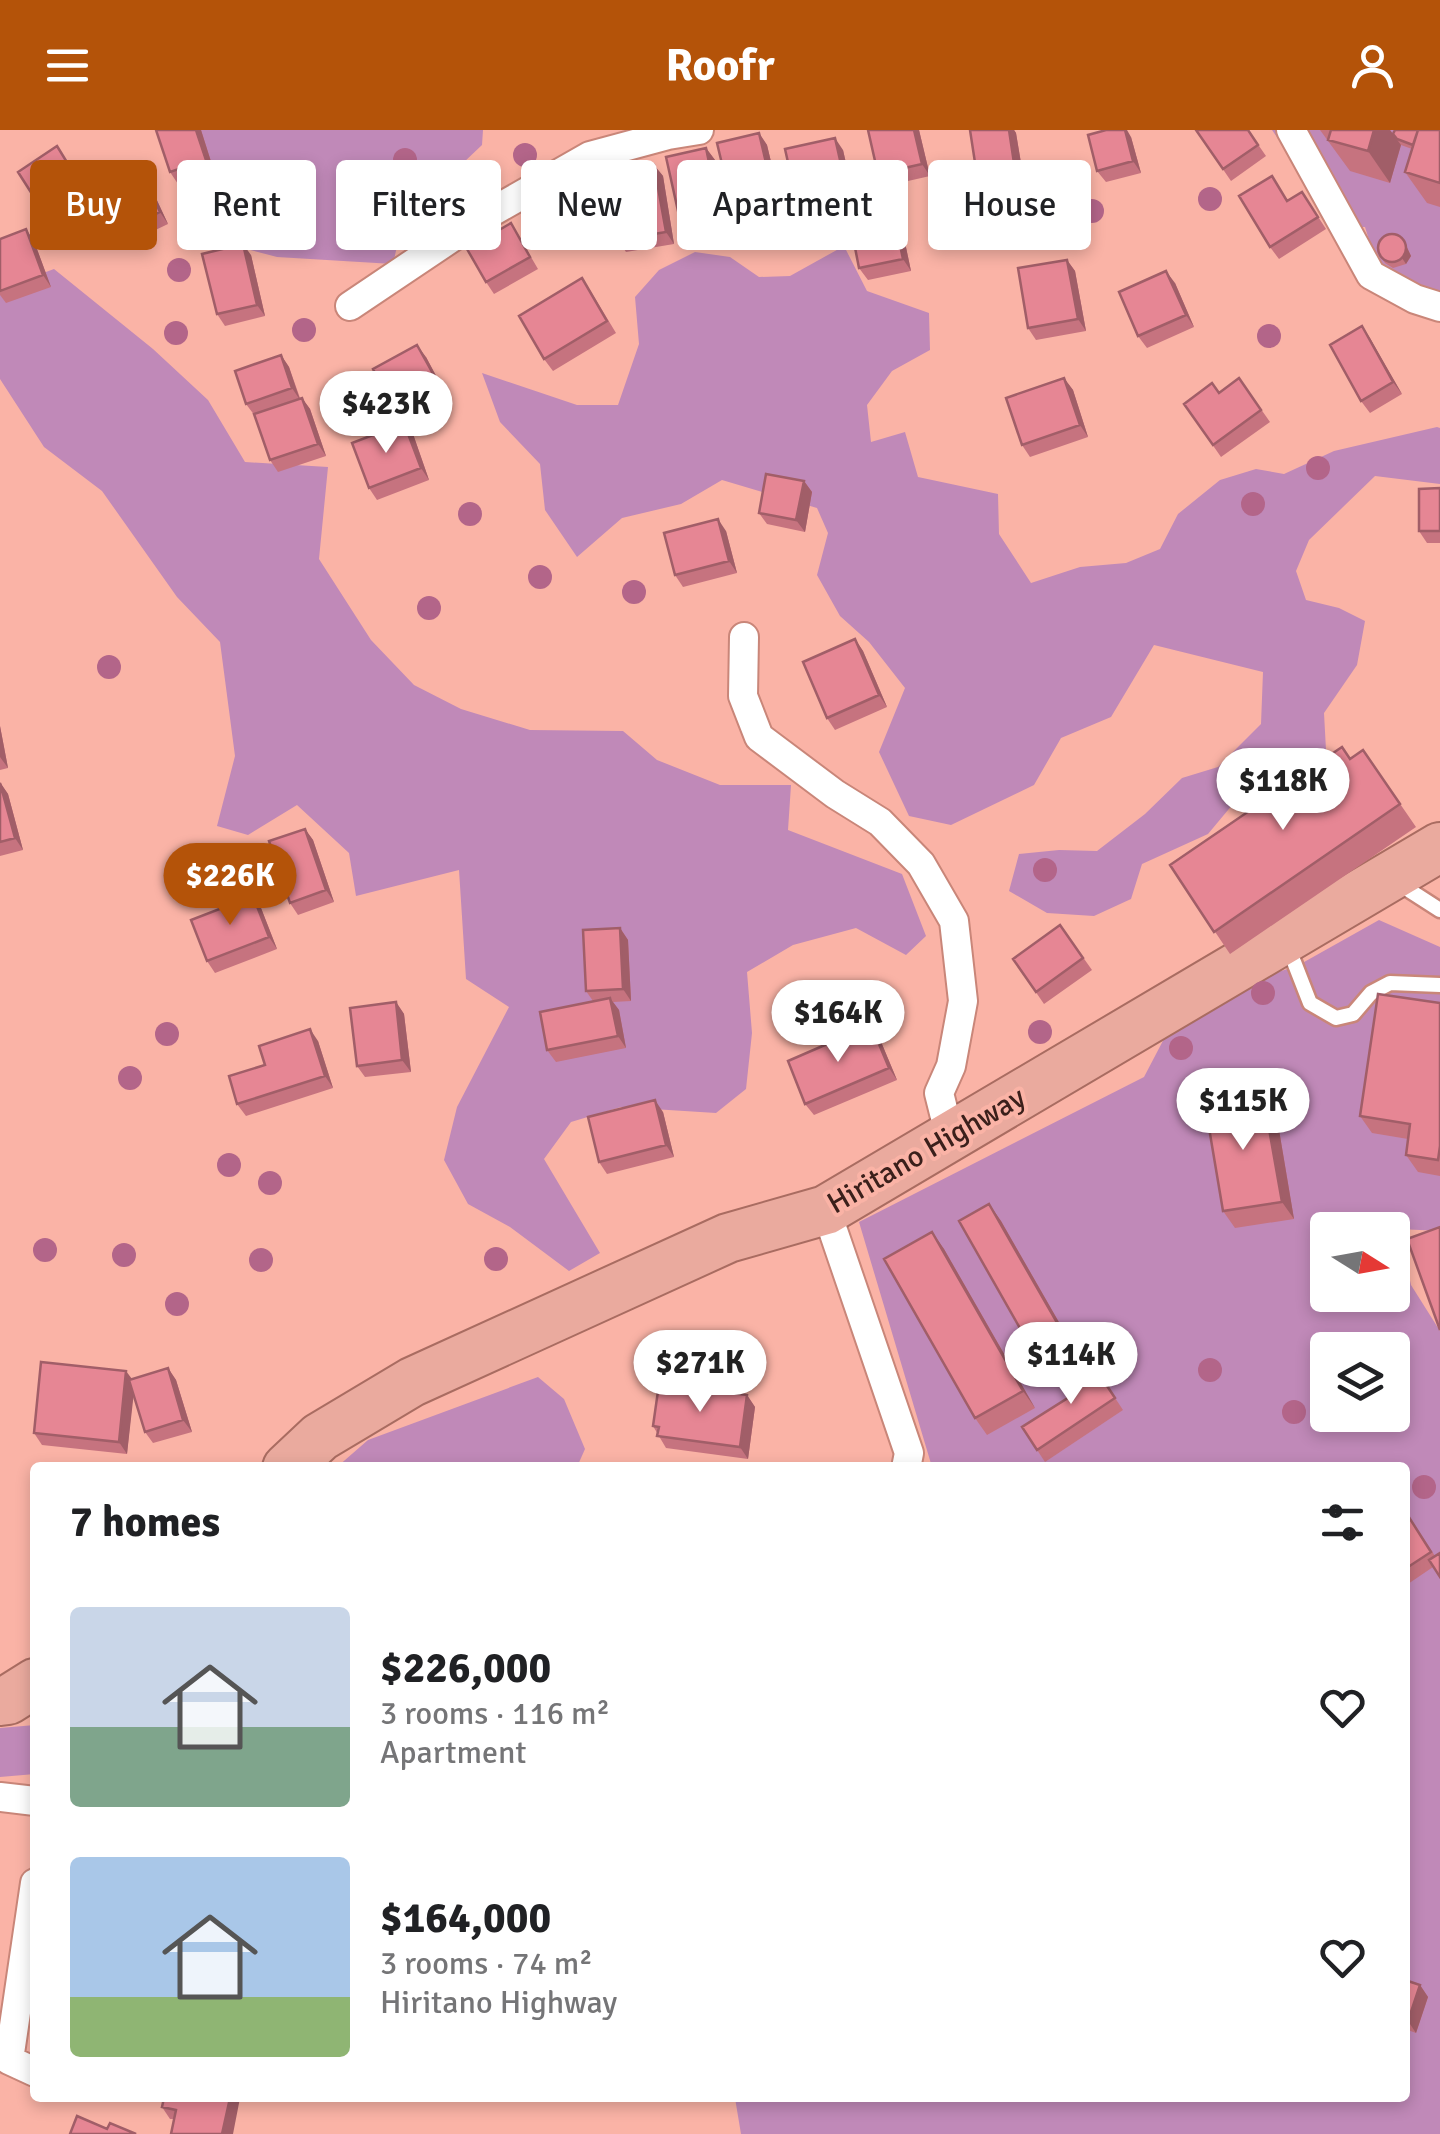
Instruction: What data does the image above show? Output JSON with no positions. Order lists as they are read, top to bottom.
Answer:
{
  "streets": {
    "highway": ["Hiritano Highway"]
  },
  "north": "right",
  "page": {
    "header": "Roofr",
    "chip": [
      "Buy",
      "Rent",
      "Filters",
      "New",
      "Apartment",
      "House"
    ],
    "price": [
      "$423K",
      "$118K",
      "$226K",
      "$164K",
      "$115K",
      "$114K",
      "$271K"
    ],
    "heading": "7 homes",
    "list": [
      {
        "name": "$226,000",
        "note": "3 rooms · 116 m² · Apartment"
      },
      {
        "name": "$164,000",
        "note": "3 rooms · 74 m² · Hiritano Highway"
      }
    ]
  }
}
